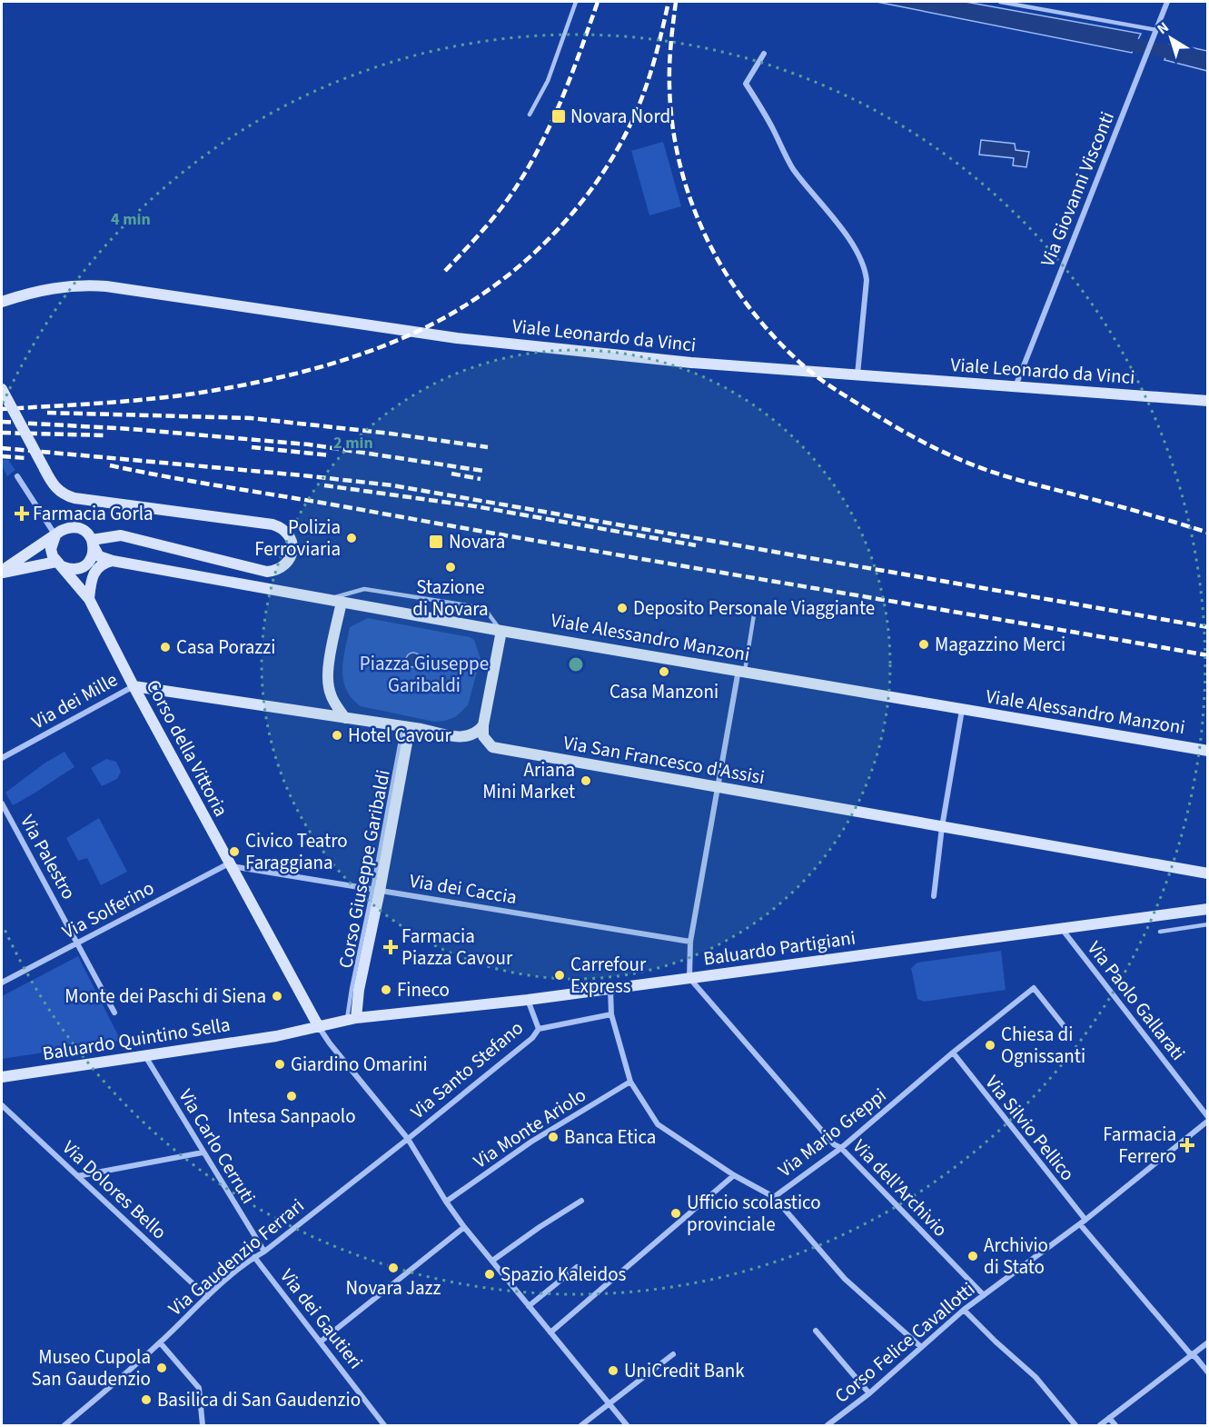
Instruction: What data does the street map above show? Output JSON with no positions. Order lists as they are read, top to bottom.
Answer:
{
  "streets": {
    "street": [
      "Via Giovanni Visconti",
      "Viale Leonardo da Vinci",
      "Viale Alessandro Manzoni",
      "Via dei Mille",
      "Corso della Vittoria",
      "Via San Francesco d'Assisi",
      "Via Palestro",
      "Corso Giuseppe Garibaldi",
      "Via dei Caccia",
      "Via Solferino",
      "Baluardo Partigiani",
      "Via Paolo Gallarati",
      "Baluardo Quintino Sella",
      "Via Santo Stefano",
      "Via Monte Ariolo",
      "Via Silvio Pellico",
      "Via Mario Greppi",
      "Via Carlo Cerruti",
      "Via dell'Archivio",
      "Via Dolores Bello",
      "Via Gaudenzio Ferrari",
      "Via dei Gautieri",
      "Corso Felice Cavallotti"
    ]
  },
  "crossings": [
    ["Via Giovanni Visconti", "Viale Leonardo da Vinci"],
    ["Viale Alessandro Manzoni", "Corso della Vittoria"],
    ["Via dei Mille", "Corso della Vittoria"],
    ["Corso della Vittoria", "Via dei Caccia"],
    ["Corso della Vittoria", "Via Solferino"],
    ["Corso della Vittoria", "Baluardo Partigiani"],
    ["Corso della Vittoria", "Baluardo Quintino Sella"],
    ["Via Palestro", "Via Solferino"],
    ["Corso Giuseppe Garibaldi", "Via dei Caccia"],
    ["Corso Giuseppe Garibaldi", "Baluardo Partigiani"],
    ["Via dei Caccia", "Via Solferino"],
    ["Baluardo Partigiani", "Via Paolo Gallarati"],
    ["Baluardo Partigiani", "Baluardo Quintino Sella"],
    ["Baluardo Partigiani", "Via Mario Greppi"],
    ["Baluardo Partigiani", "Via dell'Archivio"],
    ["Via Paolo Gallarati", "Corso Felice Cavallotti"],
    ["Baluardo Quintino Sella", "Via Carlo Cerruti"],
    ["Via Santo Stefano", "Via Mario Greppi"],
    ["Via Santo Stefano", "Via Gaudenzio Ferrari"],
    ["Via Monte Ariolo", "Via Mario Greppi"],
    ["Via Silvio Pellico", "Via Mario Greppi"],
    ["Via Silvio Pellico", "Corso Felice Cavallotti"],
    ["Via Mario Greppi", "Via dell'Archivio"],
    ["Via Carlo Cerruti", "Via Gaudenzio Ferrari"],
    ["Via dell'Archivio", "Corso Felice Cavallotti"],
    ["Via Dolores Bello", "Via Gaudenzio Ferrari"],
    ["Via Gaudenzio Ferrari", "Via dei Gautieri"]
  ],
  "parks": ["Piazza Giuseppe Garibaldi"],
  "places": {
    "transit": ["Novara Nord", "Novara"],
    "health": ["Farmacia Gorla", "Farmacia Piazza Cavour", "Farmacia Ferrero"],
    "other": [
      "Polizia Ferroviaria",
      "Stazione di Novara",
      "Deposito Personale Viaggiante",
      "Magazzino Merci",
      "Casa Porazzi",
      "Casa Manzoni",
      "Hotel Cavour",
      "Ariana Mini Market",
      "Civico Teatro Faraggiana",
      "Carrefour Express",
      "Fineco",
      "Monte dei Paschi di Siena",
      "Chiesa di Ognissanti",
      "Giardino Omarini",
      "Intesa Sanpaolo",
      "Banca Etica",
      "Ufficio scolastico provinciale",
      "Archivio di Stato",
      "Novara Jazz",
      "Spazio Kaleidos",
      "Museo Cupola San Gaudenzio",
      "UniCredit Bank",
      "Basilica di San Gaudenzio"
    ]
  },
  "north": "top left",
  "rings": ["4 min", "2 min"]
}
